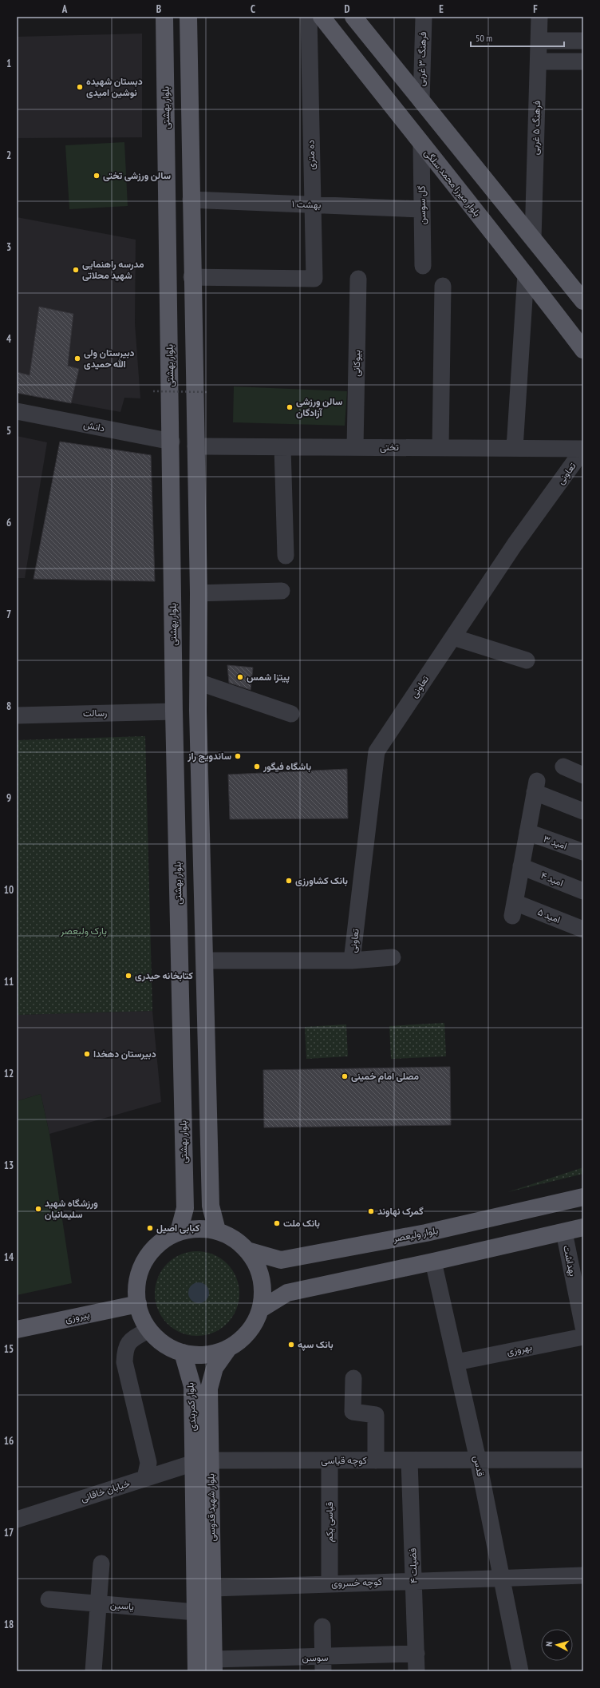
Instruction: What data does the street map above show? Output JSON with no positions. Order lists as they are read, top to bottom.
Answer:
{
  "streets": {
    "main road": [
      "بلوار بهشتی",
      "بلوار میرزا محمد سلگی",
      "بلوار ولیعصر",
      "پیروزی",
      "بلوار کمربندی",
      "بلوار شهید قدوسی"
    ],
    "street": [
      "فرهنگ ۳ غربی",
      "فرهنگ ۵ غربی",
      "ده متری",
      "بهشت ۱",
      "گل سوسن",
      "بیوکانی",
      "دانش",
      "تختی",
      "تعاونی",
      "رسالت",
      "امید ۳",
      "امید ۴",
      "امید ۵",
      "بهداشت",
      "بهروزی",
      "کوچه قیاسی",
      "قدس",
      "خیابان خاقانی",
      "قیاسی یکم",
      "فضیلت ۴",
      "کوچه خسروی",
      "یاسین",
      "سوسن"
    ]
  },
  "crossings": [
    ["بلوار بهشتی", "دانش"],
    ["بلوار بهشتی", "رسالت"],
    ["ده متری", "بهشت ۱"],
    ["بلوار میرزا محمد سلگی", "گل سوسن"],
    ["بهشت ۱", "گل سوسن"],
    ["بیوکانی", "تختی"],
    ["تختی", "تعاونی"],
    ["امید ۴", "امید ۵"],
    ["بهروزی", "قدس"],
    ["بلوار کمربندی", "کوچه قیاسی"],
    ["بلوار کمربندی", "خیابان خاقانی"],
    ["بلوار کمربندی", "بلوار شهید قدوسی"],
    ["کوچه قیاسی", "قدس"],
    ["کوچه قیاسی", "خیابان خاقانی"],
    ["کوچه قیاسی", "بلوار شهید قدوسی"],
    ["کوچه قیاسی", "قیاسی یکم"],
    ["کوچه قیاسی", "فضیلت ۴"],
    ["قدس", "کوچه خسروی"],
    ["خیابان خاقانی", "بلوار شهید قدوسی"],
    ["بلوار شهید قدوسی", "کوچه خسروی"],
    ["بلوار شهید قدوسی", "یاسین"],
    ["بلوار شهید قدوسی", "سوسن"],
    ["قیاسی یکم", "کوچه خسروی"],
    ["فضیلت ۴", "کوچه خسروی"],
    ["فضیلت ۴", "سوسن"]
  ],
  "parks": ["پارک ولیعصر"],
  "places": [
    "دبستان شهیده نوشین امیدی",
    "سالن ورزشی تختی",
    "مدرسه راهنمایی شهید محلاتی",
    "دبیرستان ولی الله حمیدی",
    "سالن ورزشی آزادگان",
    "پیتزا شمس",
    "ساندویج راز",
    "باشگاه فیگور",
    "بانک کشاورزی",
    "کتابخانه حیدری",
    "دبیرستان دهخدا",
    "مصلی امام خمینی",
    "ورزشگاه شهید سلیمانیان",
    "گمرک نهاوند",
    "بانک ملت",
    "کبابی اصیل",
    "بانک سپه"
  ],
  "scale_bar": "50 m",
  "north": "left",
  "grid": {
    "columns": [
      "A",
      "B",
      "C",
      "D",
      "E",
      "F"
    ],
    "rows": [
      "1",
      "2",
      "3",
      "4",
      "5",
      "6",
      "7",
      "8",
      "9",
      "10",
      "11",
      "12",
      "13",
      "14",
      "15",
      "16",
      "17",
      "18"
    ]
  }
}
